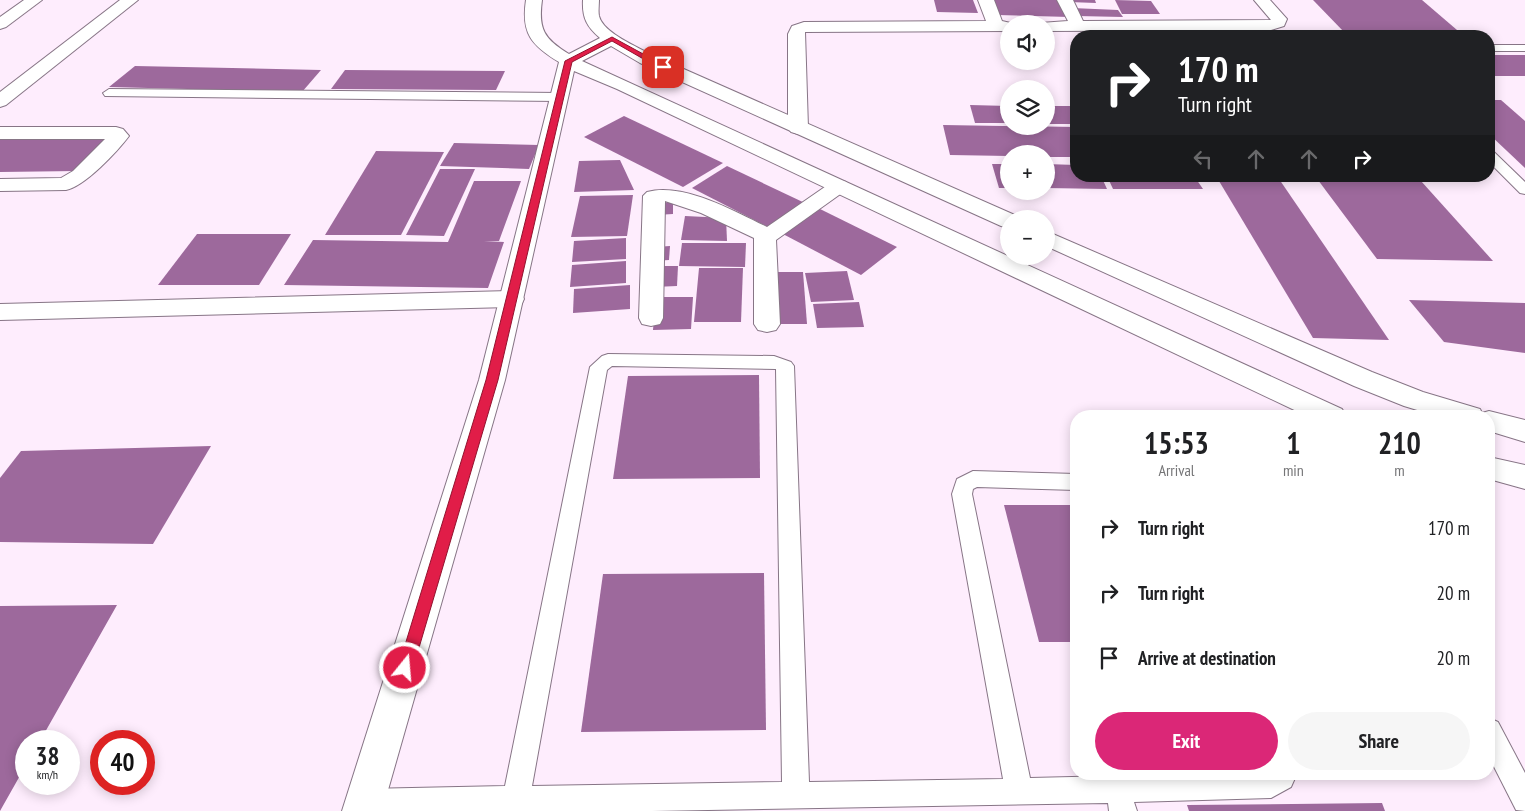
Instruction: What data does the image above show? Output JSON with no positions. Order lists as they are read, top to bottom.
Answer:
{
  "page": {
    "map_buttons": ["+", "−"],
    "turn": ["170 m", "Turn right"],
    "eta": [
      "15:53",
      "Arrival",
      "1",
      "min",
      "210",
      "m"
    ],
    "list": [
      {
        "name": "Turn right",
        "value": "170 m"
      },
      {
        "name": "Turn right",
        "value": "20 m"
      },
      {
        "name": "Arrive at destination",
        "value": "20 m"
      }
    ],
    "buttons": ["Exit", "Share"],
    "speed": "38 km/h",
    "limit": "40"
  }
}
